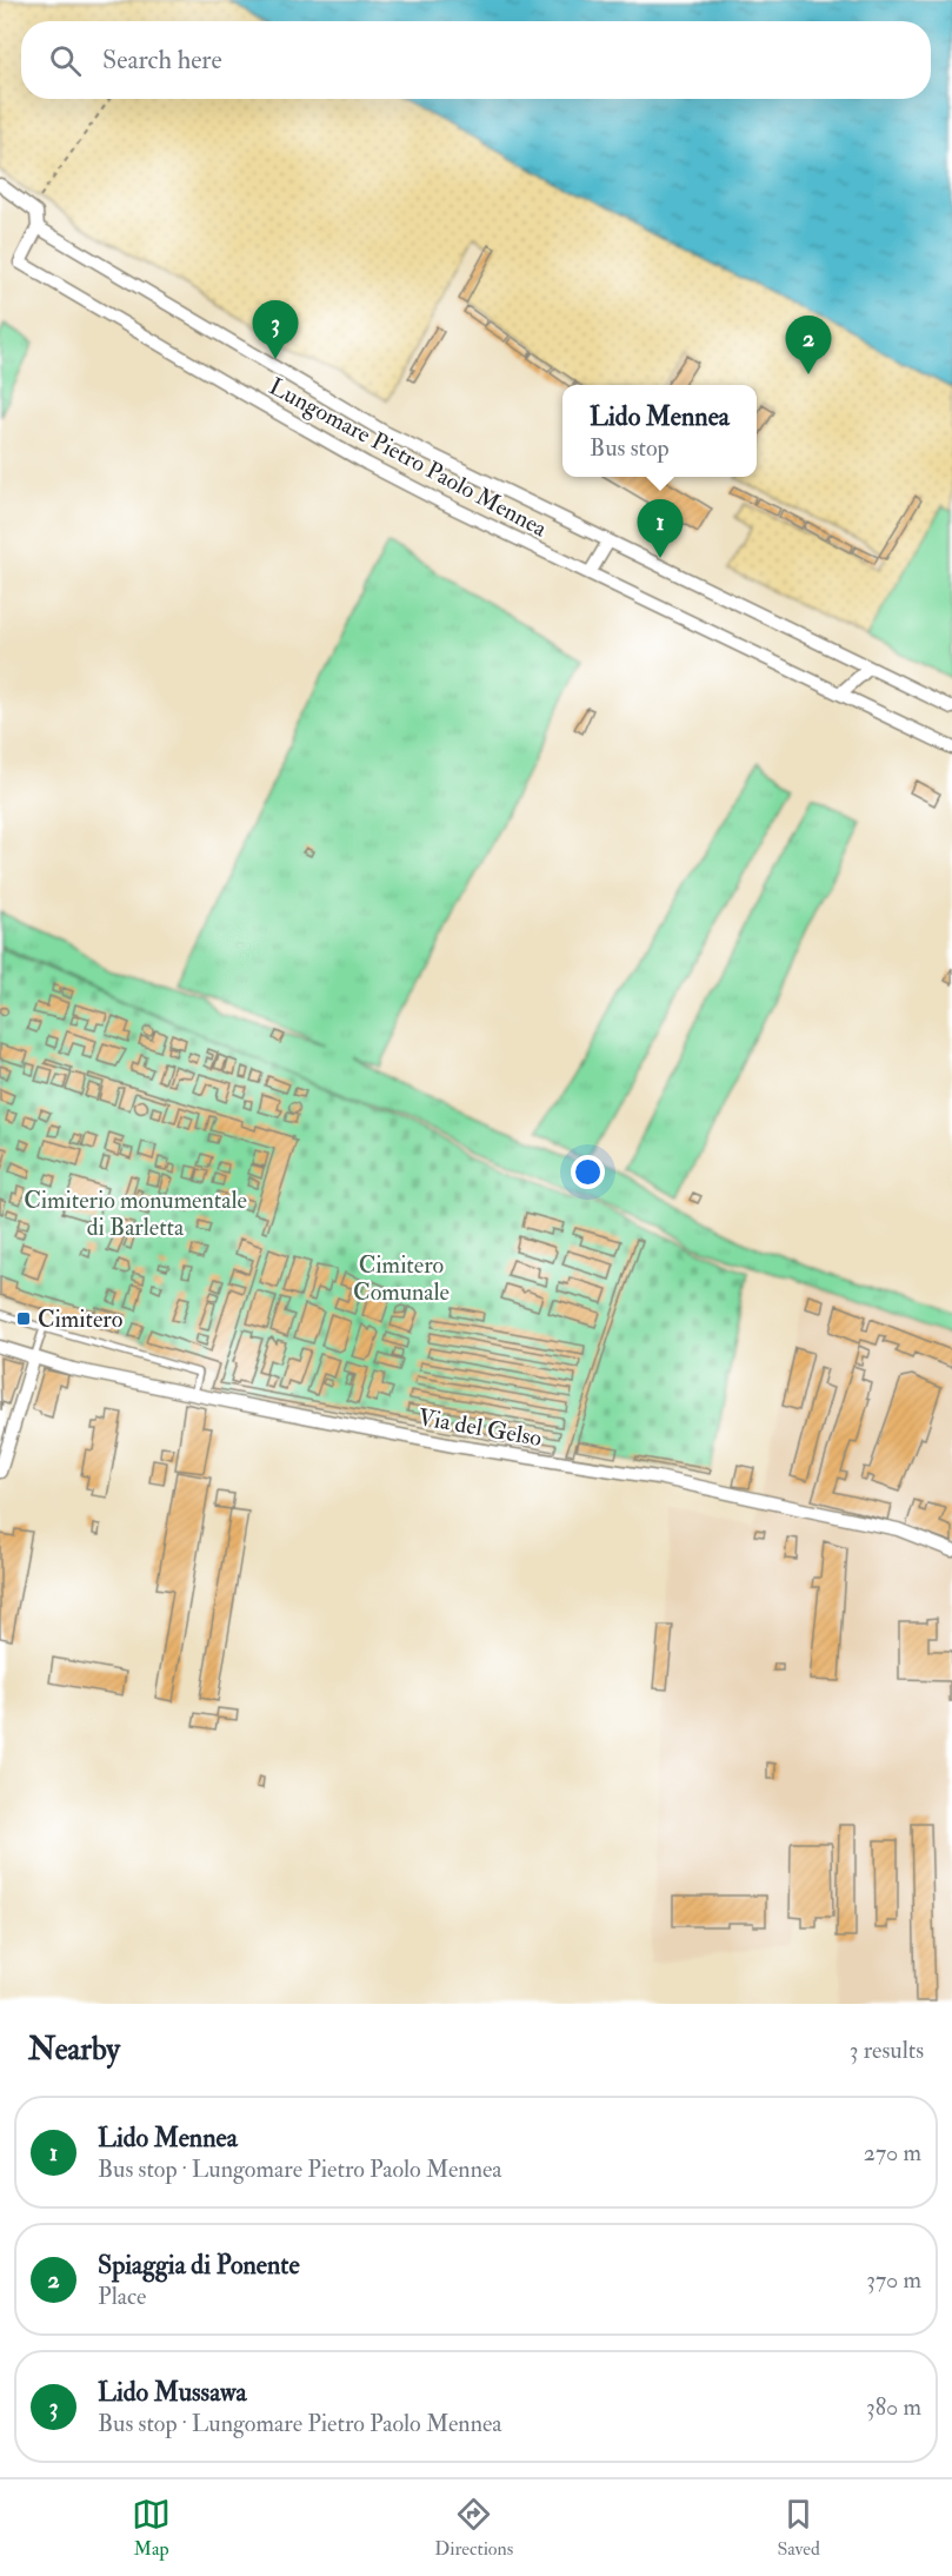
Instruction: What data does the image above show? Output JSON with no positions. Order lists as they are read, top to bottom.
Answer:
{
  "streets": {
    "street": ["Lungomare Pietro Paolo Mennea", "Via del Gelso"]
  },
  "parks": ["Cimiterio monumentale di Barletta", "Cimitero Comunale"],
  "places": {
    "transit": ["Cimitero"]
  },
  "page": {
    "search": "Search here",
    "pins": ["3", "2", "1"],
    "popup": ["Lido Mennea", "Bus stop"],
    "heading": ["Nearby", "3 results"],
    "list": [
      {
        "mark": "1",
        "name": "Lido Mennea",
        "note": "Bus stop · Lungomare Pietro Paolo Mennea",
        "value": "270 m"
      },
      {
        "mark": "2",
        "name": "Spiaggia di Ponente",
        "note": "Place",
        "value": "370 m"
      },
      {
        "mark": "3",
        "name": "Lido Mussawa",
        "note": "Bus stop · Lungomare Pietro Paolo Mennea",
        "value": "380 m"
      }
    ],
    "nav": ["Map", "Directions", "Saved"]
  }
}
